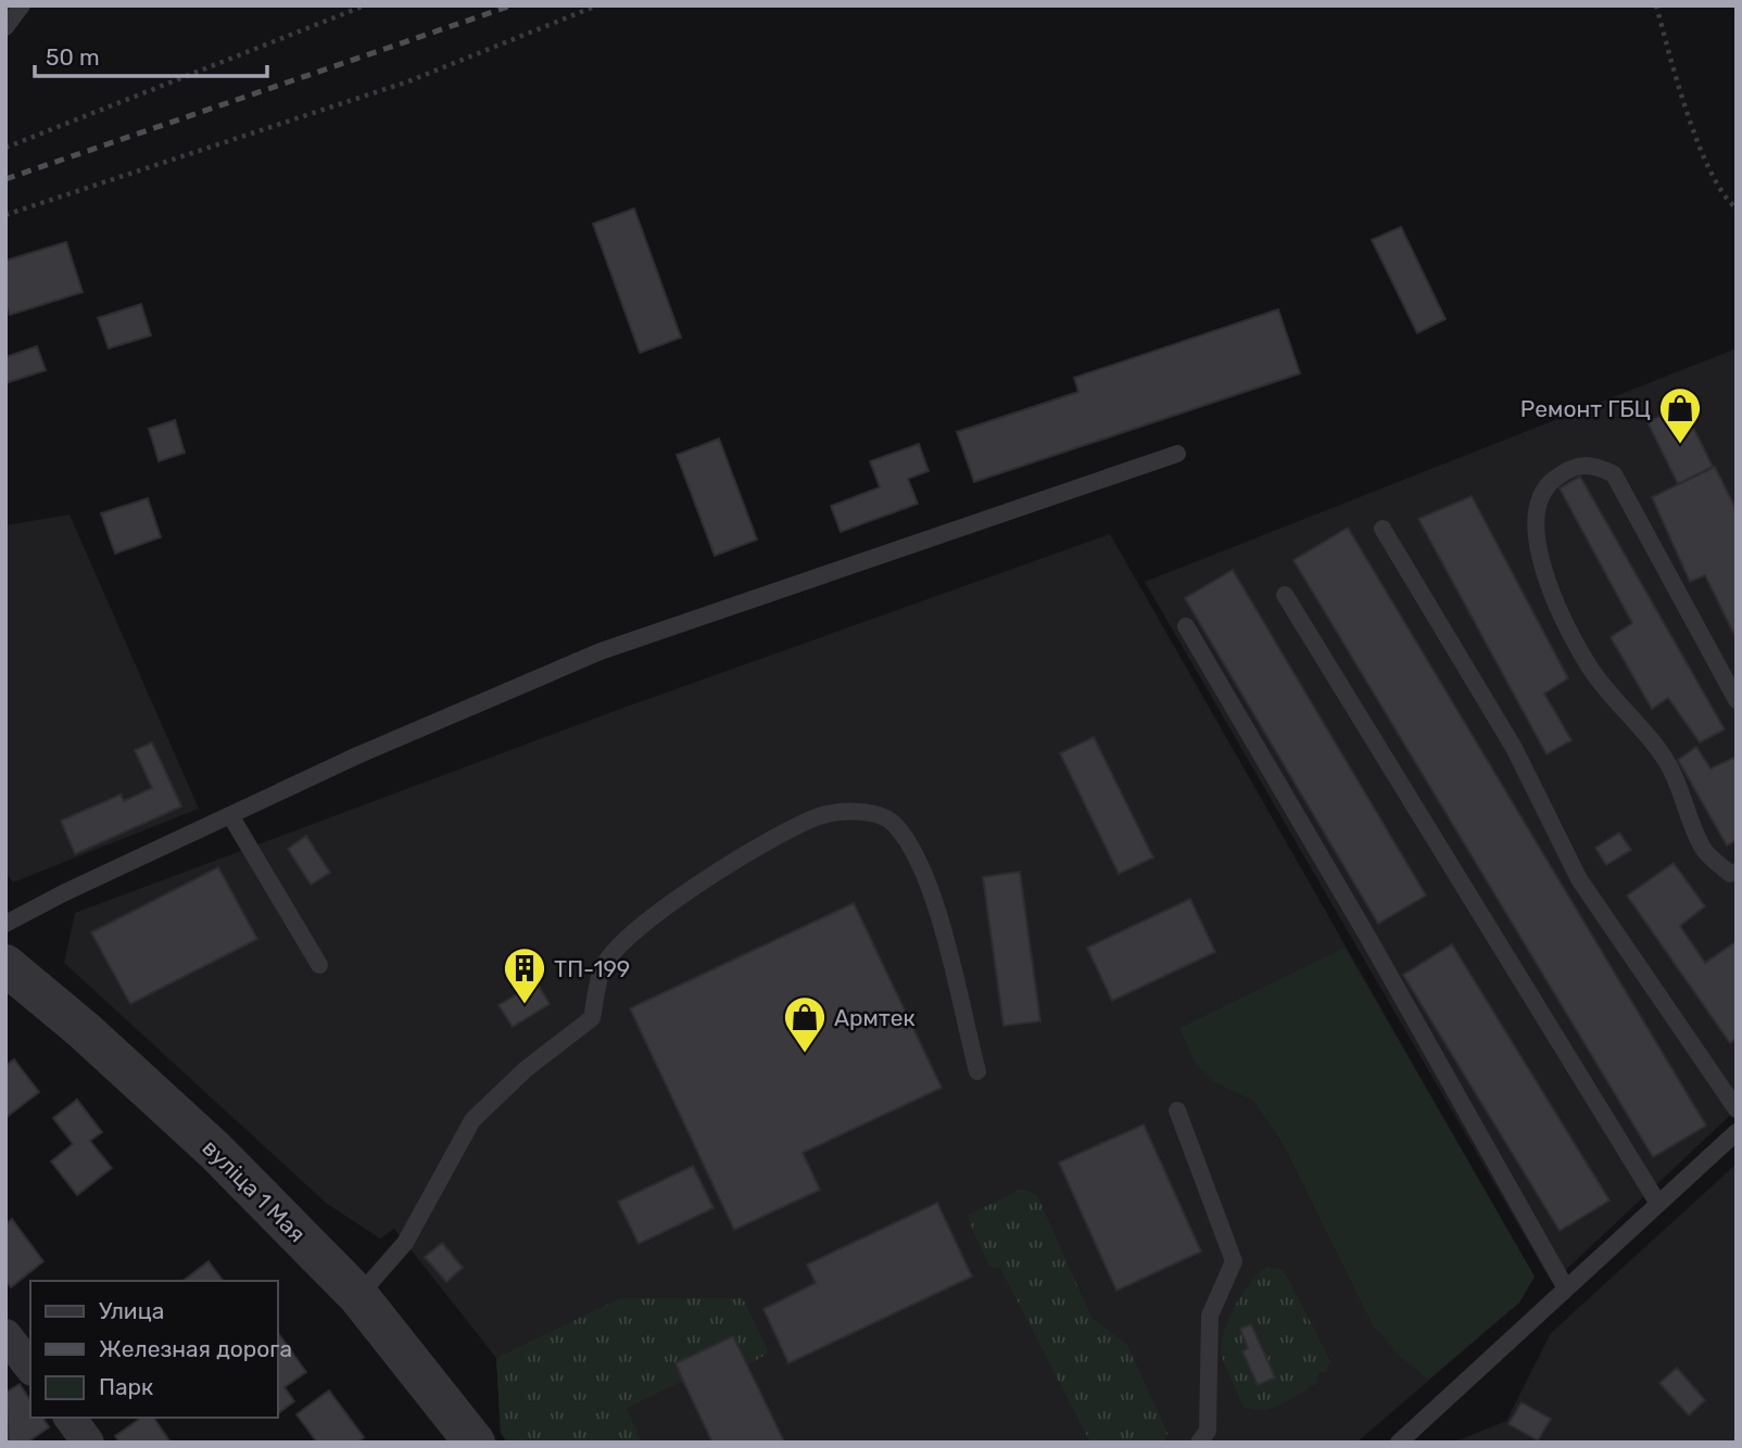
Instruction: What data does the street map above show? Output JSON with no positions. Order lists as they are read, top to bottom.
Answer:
{
  "streets": {
    "street": ["вуліца 1 Мая"]
  },
  "places": {
    "shop": ["Ремонт ГБЦ", "Армтек"],
    "building": ["ТП-199"]
  },
  "legend": ["Улица", "Железная дорога", "Парк"],
  "scale_bar": "50 m"
}
